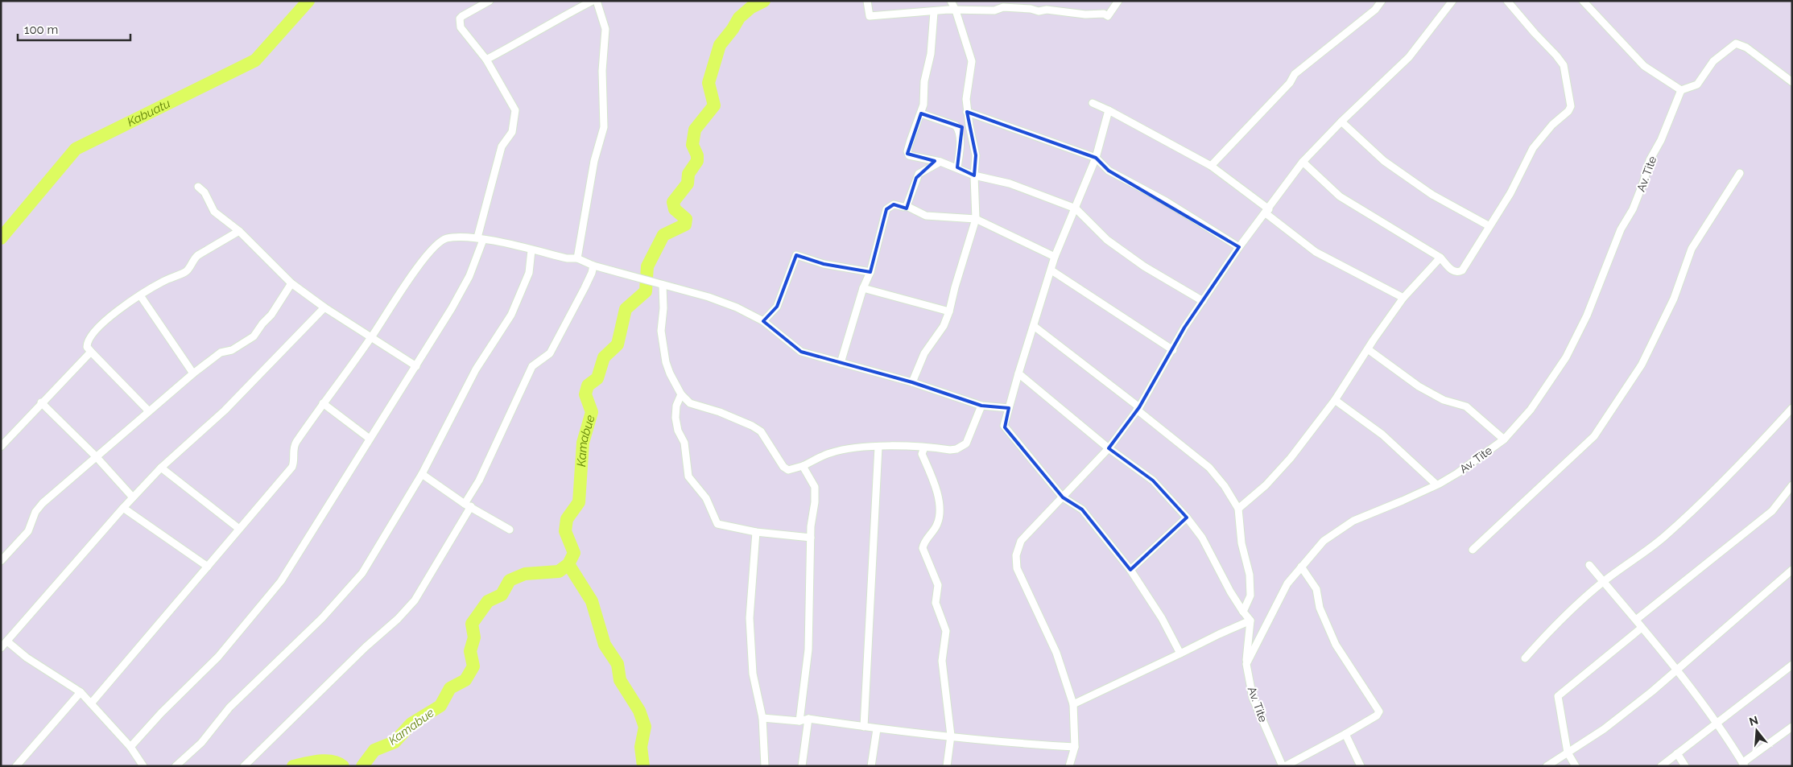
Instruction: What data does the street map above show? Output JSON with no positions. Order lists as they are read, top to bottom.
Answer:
{
  "streets": {
    "street": ["Av. Tite"]
  },
  "water": ["Kabuatu", "Kamabue"],
  "scale_bar": "100 m",
  "north": "top"
}
